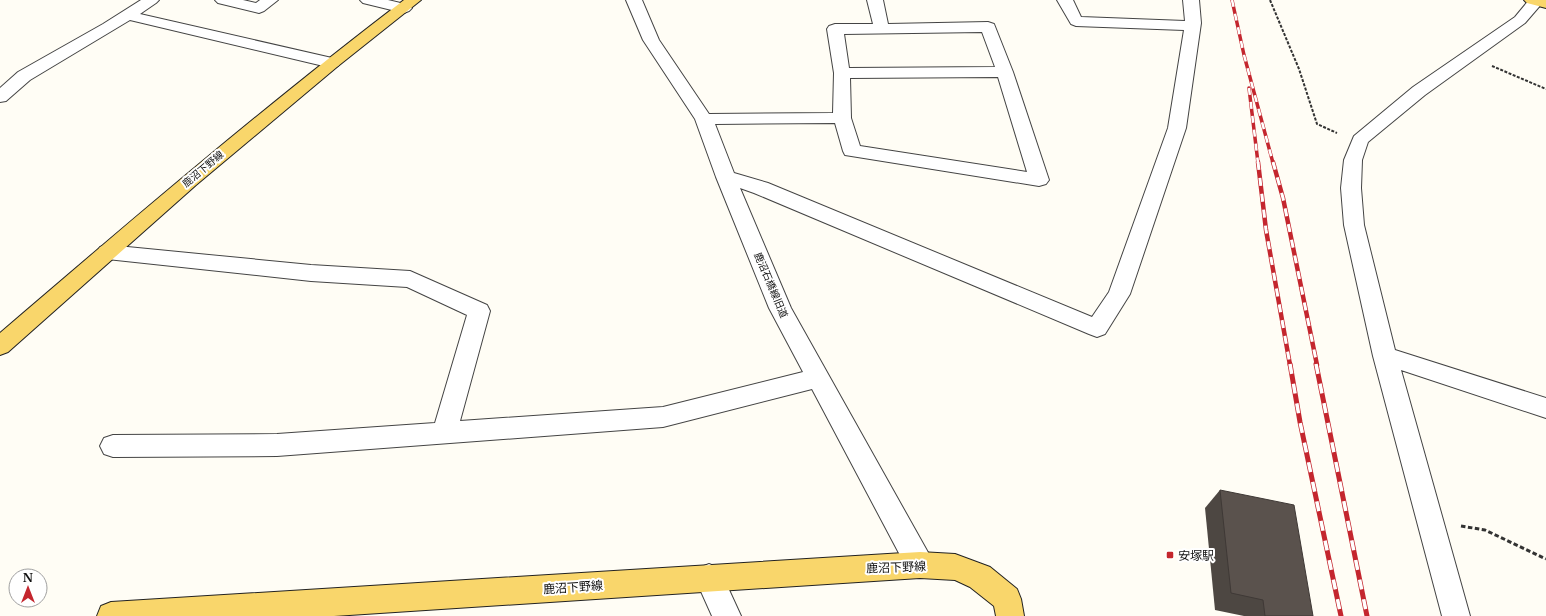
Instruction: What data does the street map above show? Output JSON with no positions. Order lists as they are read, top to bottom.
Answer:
{
  "streets": {
    "main road": ["鹿沼下野線"],
    "street": ["鹿沼石橋線旧道"]
  },
  "crossings": [
    ["鹿沼下野線", "鹿沼石橋線旧道"]
  ],
  "places": {
    "transit": ["安塚駅"]
  },
  "north": "top"
}
